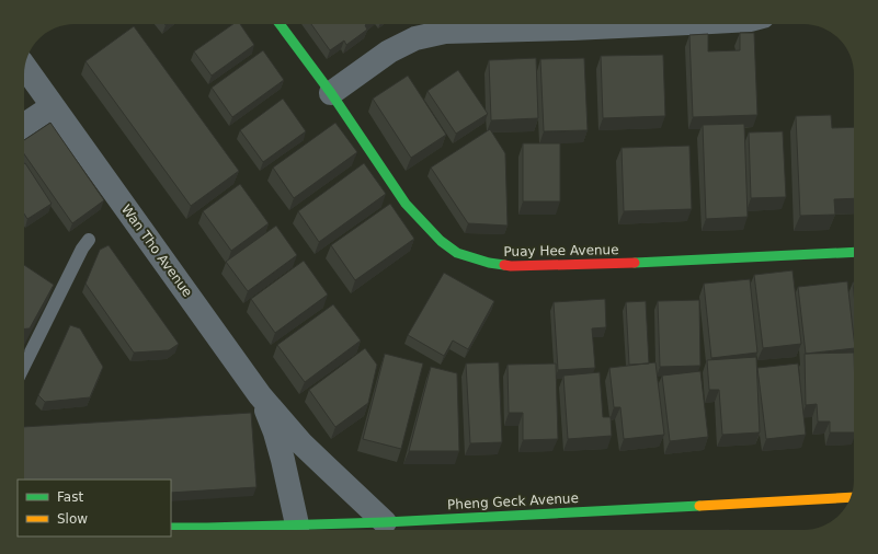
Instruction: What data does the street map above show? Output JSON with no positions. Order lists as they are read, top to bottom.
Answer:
{
  "streets": {
    "street": ["Wan Tho Avenue", "Puay Hee Avenue", "Pheng Geck Avenue"]
  },
  "crossings": [
    ["Wan Tho Avenue", "Pheng Geck Avenue"]
  ],
  "legend": ["Fast", "Slow"]
}
